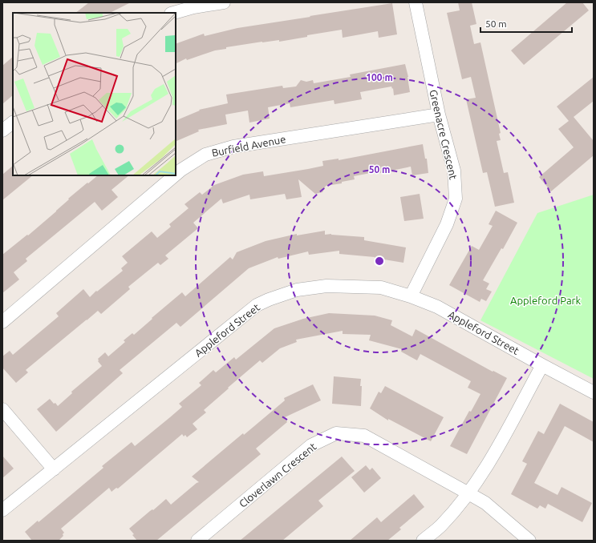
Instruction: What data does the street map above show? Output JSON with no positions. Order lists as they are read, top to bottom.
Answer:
{
  "streets": {
    "street": [
      "Greenacre Crescent",
      "Burfield Avenue",
      "Appleford Street",
      "Cloverlawn Crescent"
    ]
  },
  "crossings": [
    ["Greenacre Crescent", "Burfield Avenue"],
    ["Greenacre Crescent", "Appleford Street"]
  ],
  "parks": ["Appleford Park"],
  "scale_bar": "50 m",
  "rings": ["100 m", "50 m"]
}
